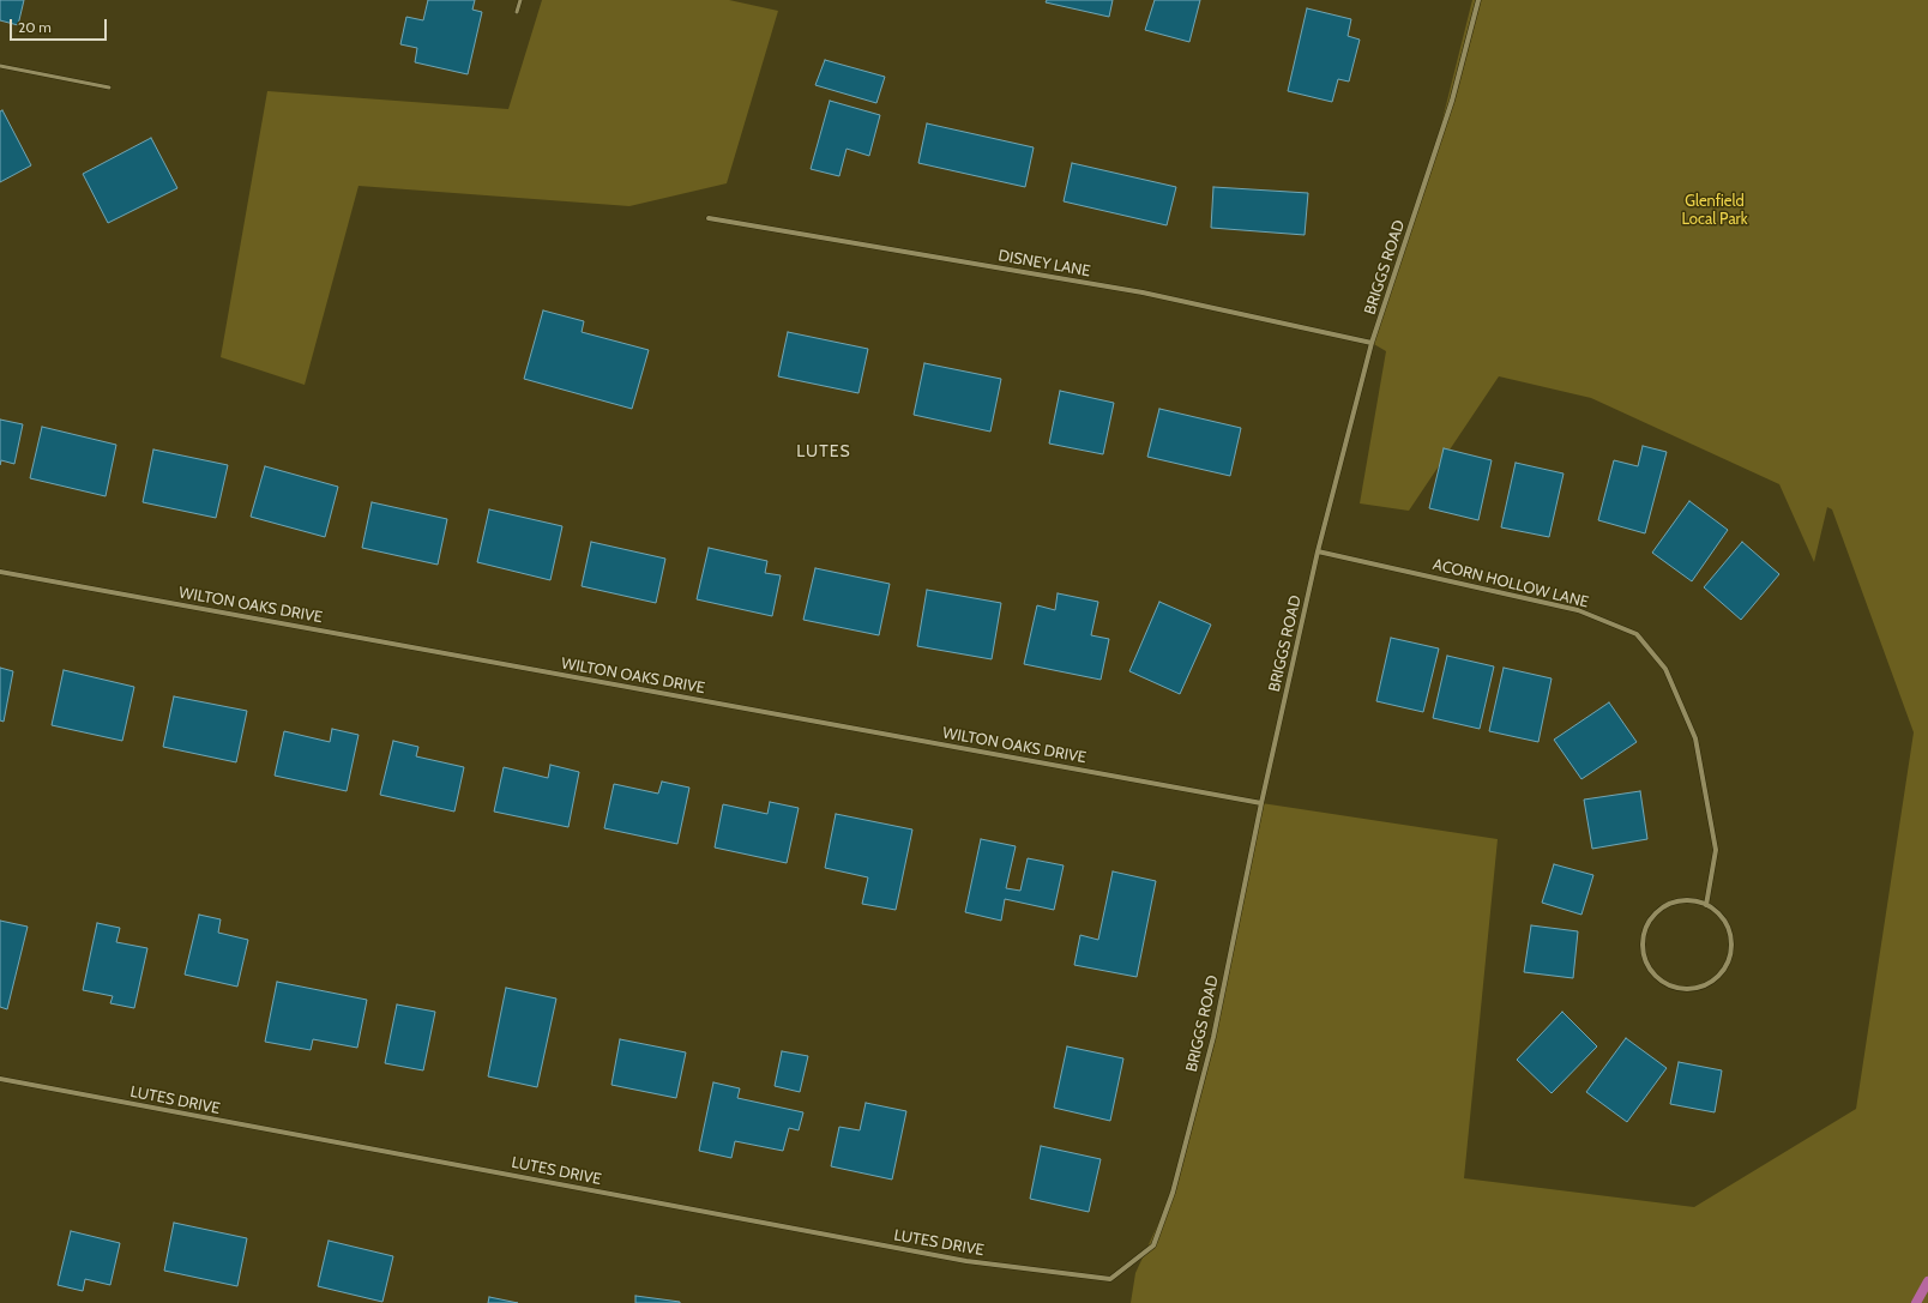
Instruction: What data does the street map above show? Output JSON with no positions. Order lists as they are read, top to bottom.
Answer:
{
  "streets": {
    "street": [
      "DISNEY LANE",
      "BRIGGS ROAD",
      "ACORN HOLLOW LANE",
      "WILTON OAKS DRIVE",
      "LUTES DRIVE"
    ]
  },
  "crossings": [
    ["DISNEY LANE", "BRIGGS ROAD"],
    ["BRIGGS ROAD", "ACORN HOLLOW LANE"],
    ["BRIGGS ROAD", "WILTON OAKS DRIVE"],
    ["BRIGGS ROAD", "LUTES DRIVE"]
  ],
  "districts": ["LUTES"],
  "parks": ["Glenfield Local Park"],
  "scale_bar": "20 m"
}
